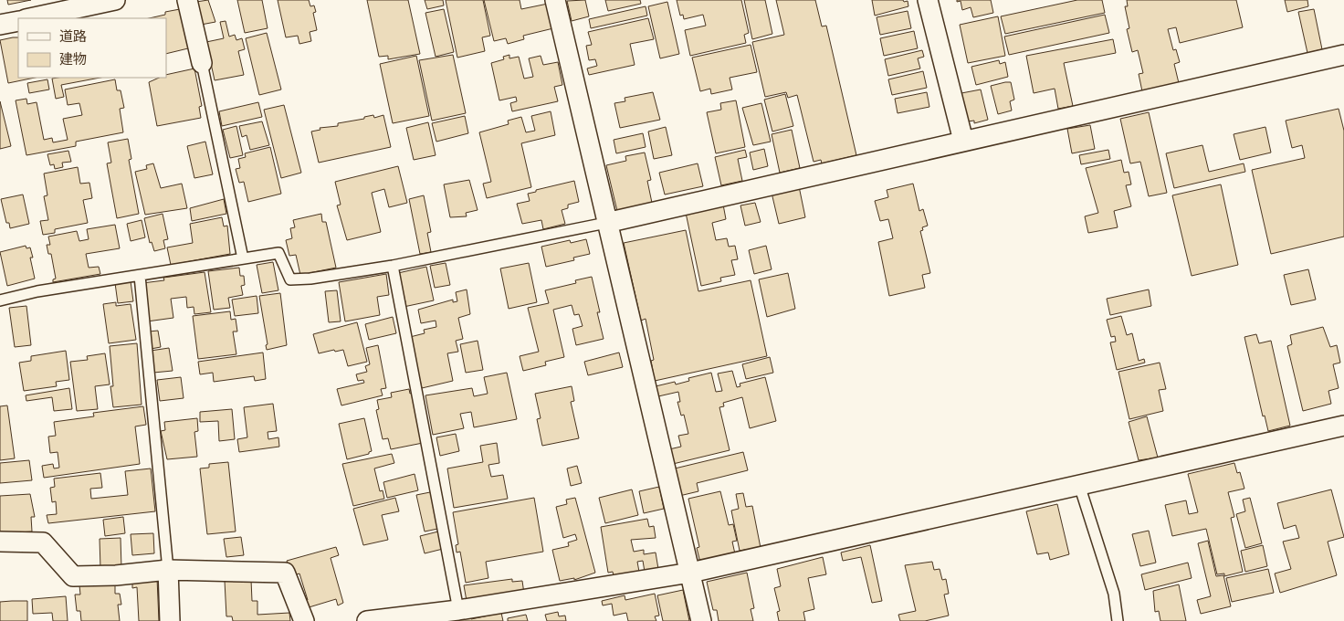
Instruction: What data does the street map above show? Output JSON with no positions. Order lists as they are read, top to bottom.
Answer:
{
  "legend": ["道路", "建物"]
}
